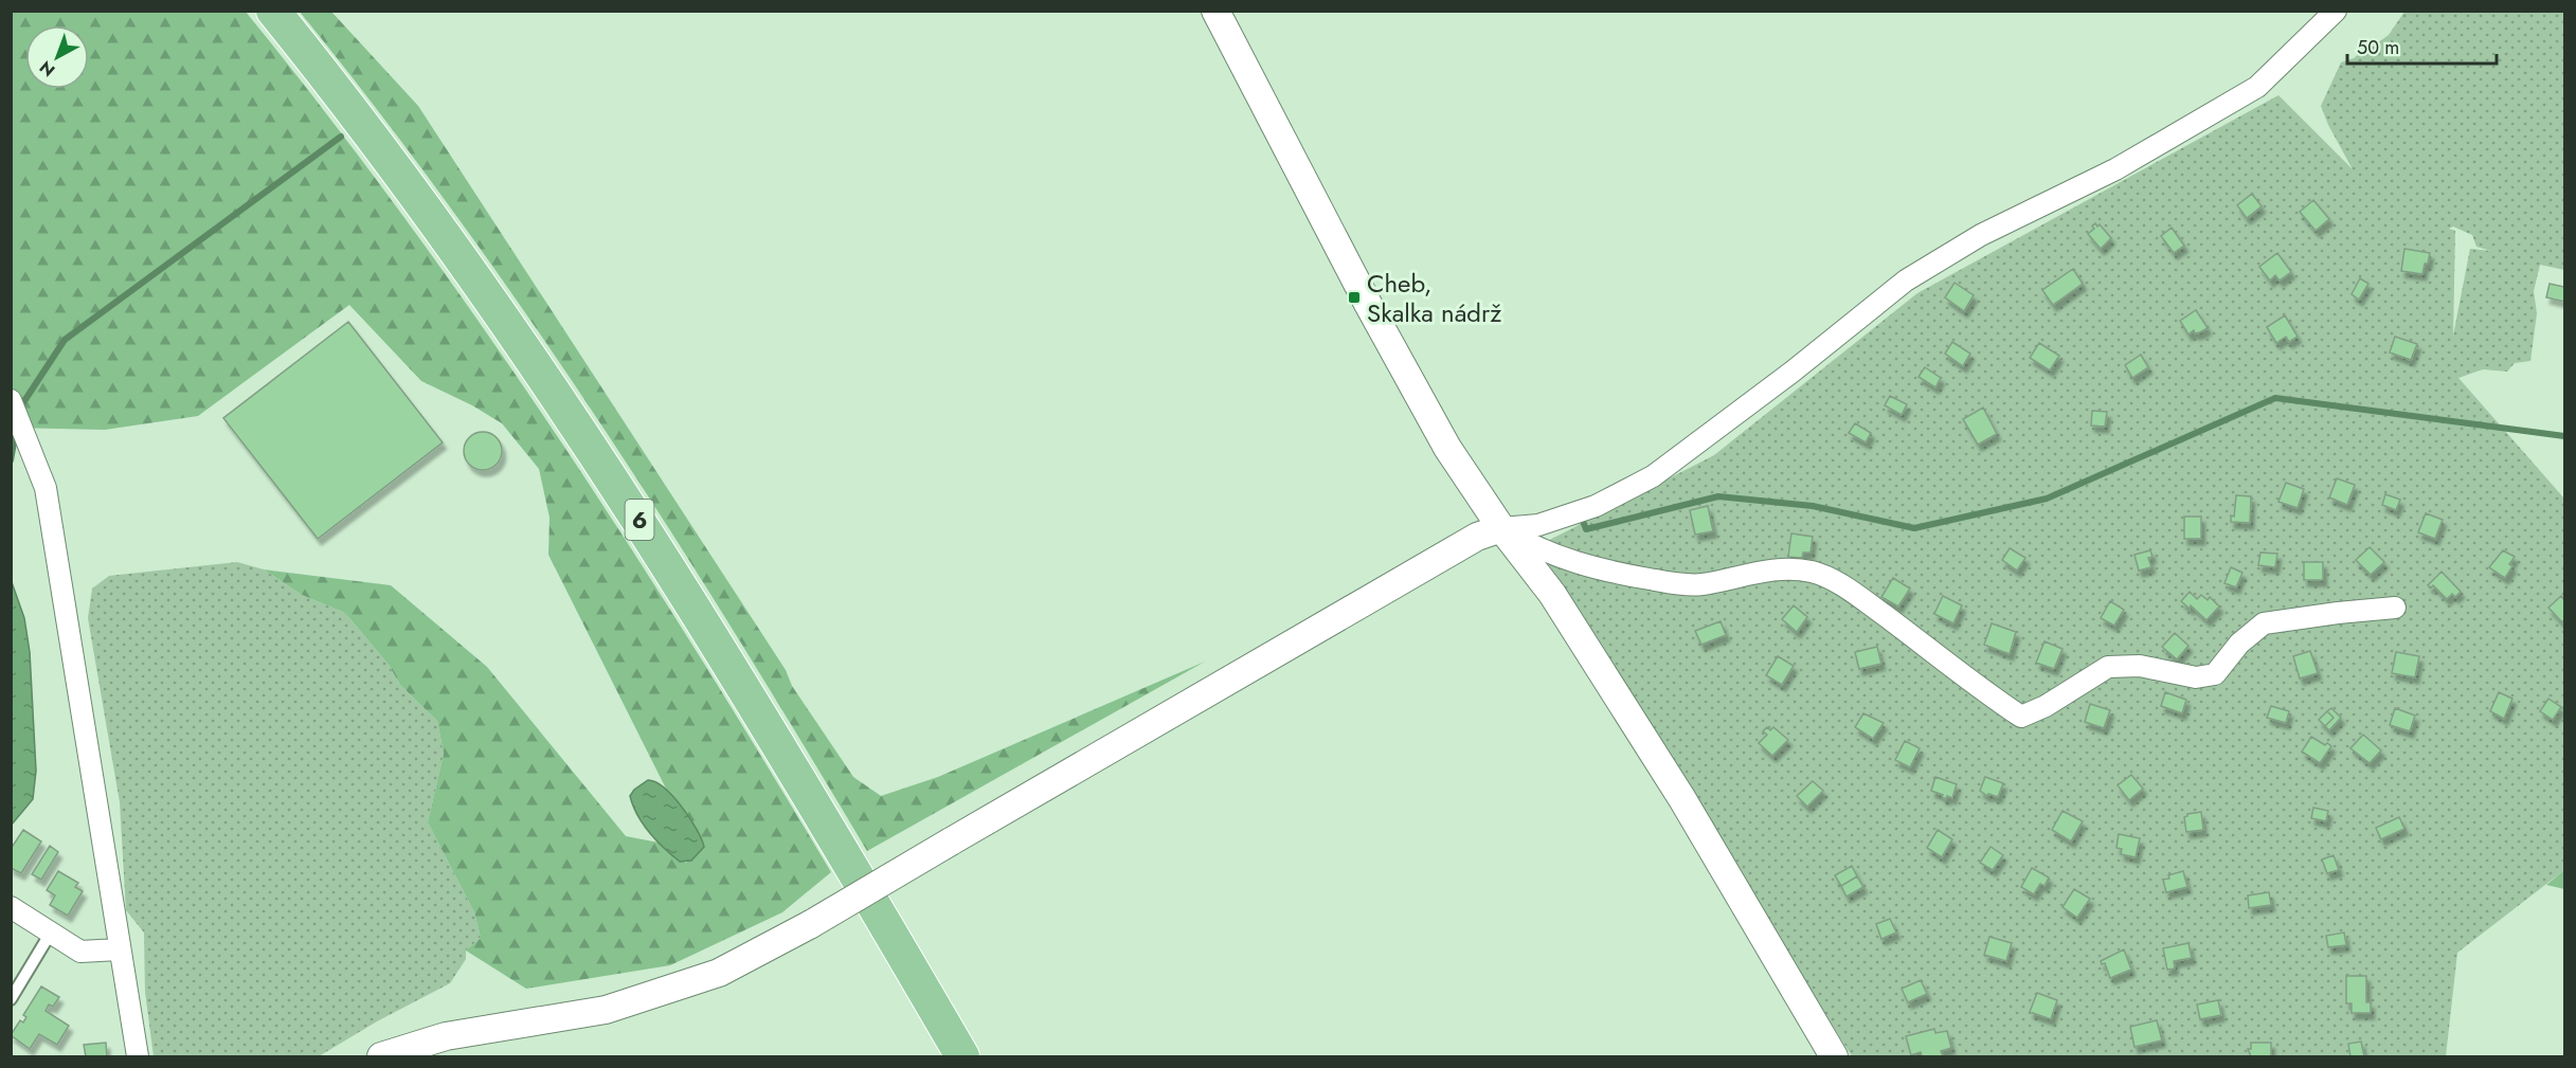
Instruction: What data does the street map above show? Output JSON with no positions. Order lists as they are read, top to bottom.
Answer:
{
  "streets": {
    "main road": ["6"]
  },
  "places": {
    "transit": ["Cheb, Skalka nádrž"]
  },
  "scale_bar": "50 m",
  "north": "bottom left"
}
